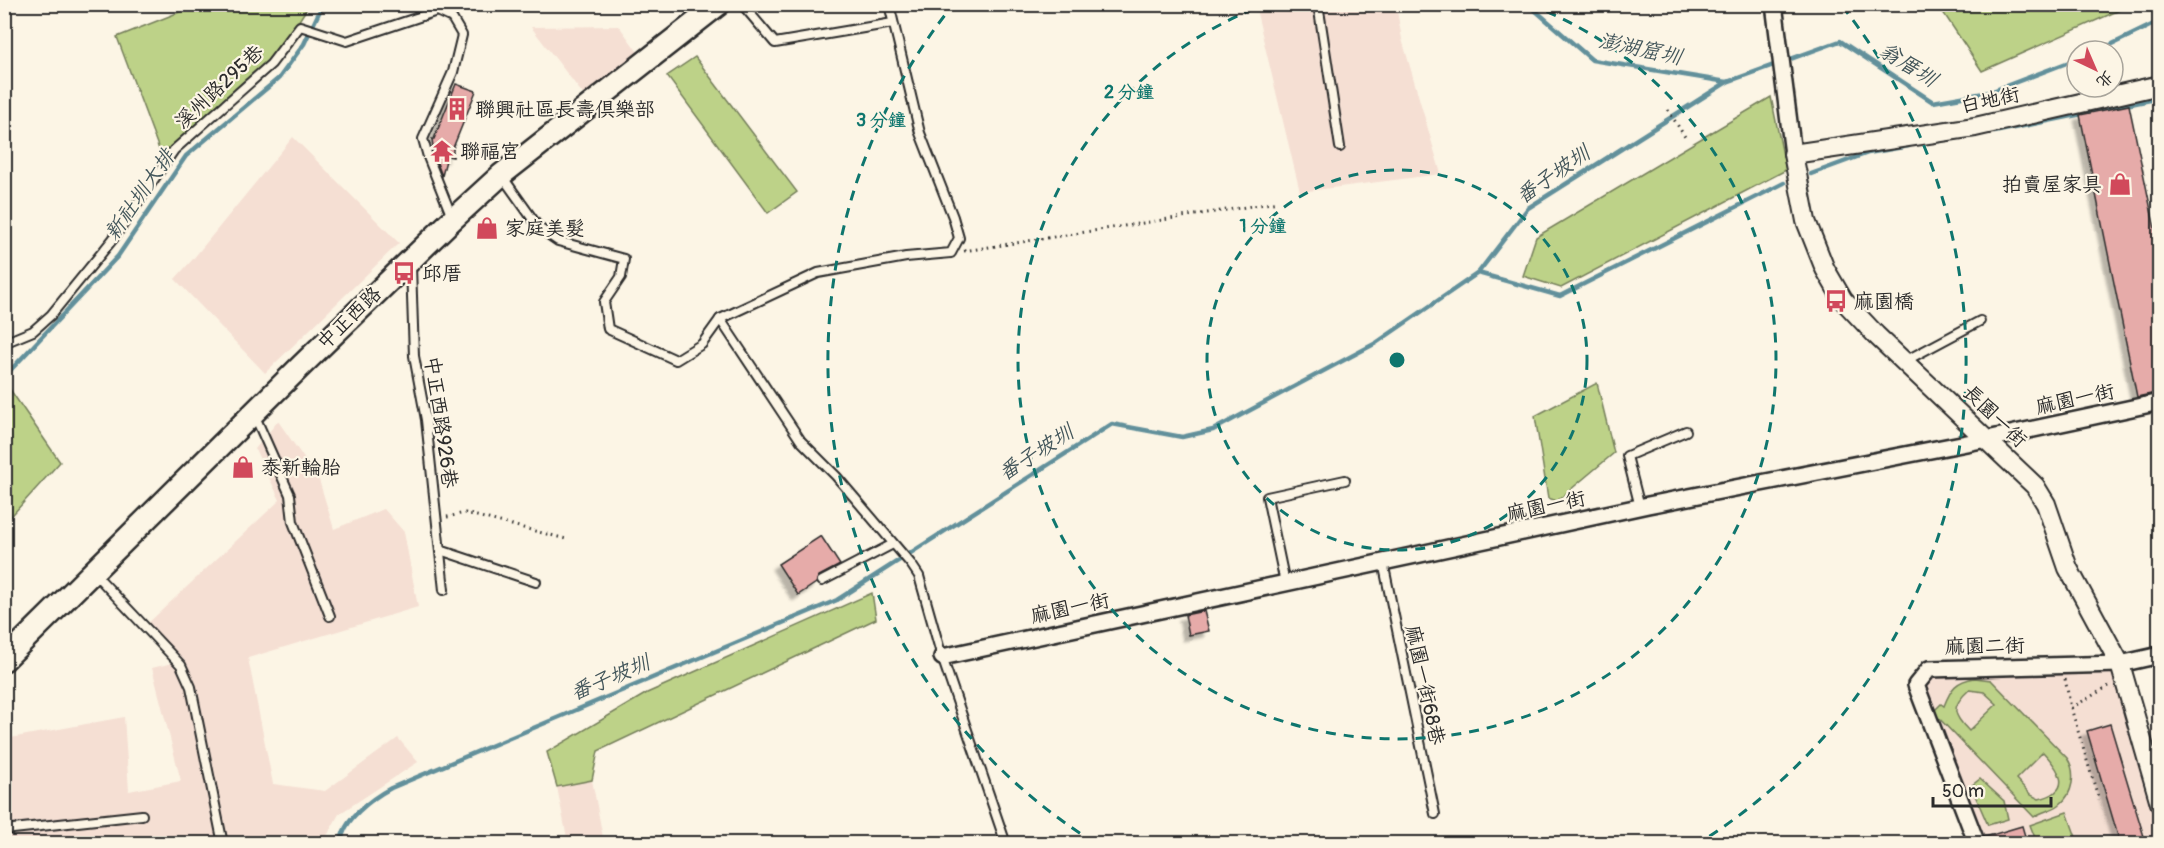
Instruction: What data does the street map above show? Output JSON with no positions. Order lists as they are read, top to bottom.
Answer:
{
  "streets": {
    "main road": ["中正西路"],
    "street": [
      "白地街",
      "麻園一街",
      "長園一街",
      "麻園二街"
    ],
    "lane": ["溪州路295巷", "中正西路926巷", "麻園一街68巷"]
  },
  "crossings": [
    ["溪州路295巷", "中正西路"],
    ["白地街", "長園一街"],
    ["中正西路", "中正西路926巷"],
    ["麻園一街", "長園一街"],
    ["麻園一街", "麻園一街68巷"],
    ["長園一街", "麻園二街"]
  ],
  "water": [
    "澎湖窟圳",
    "翁厝圳",
    "番子坡圳",
    "新社圳大排"
  ],
  "places": {
    "building": ["聯興社區長壽俱樂部"],
    "temple": ["聯福宮"],
    "shop": ["拍賣屋家具", "家庭美髮", "泰新輪胎"],
    "bus stop": ["邱厝", "麻園橋"]
  },
  "scale_bar": "50 m",
  "north": "bottom right",
  "rings": ["2 分鐘", "3 分鐘", "1 分鐘"]
}
